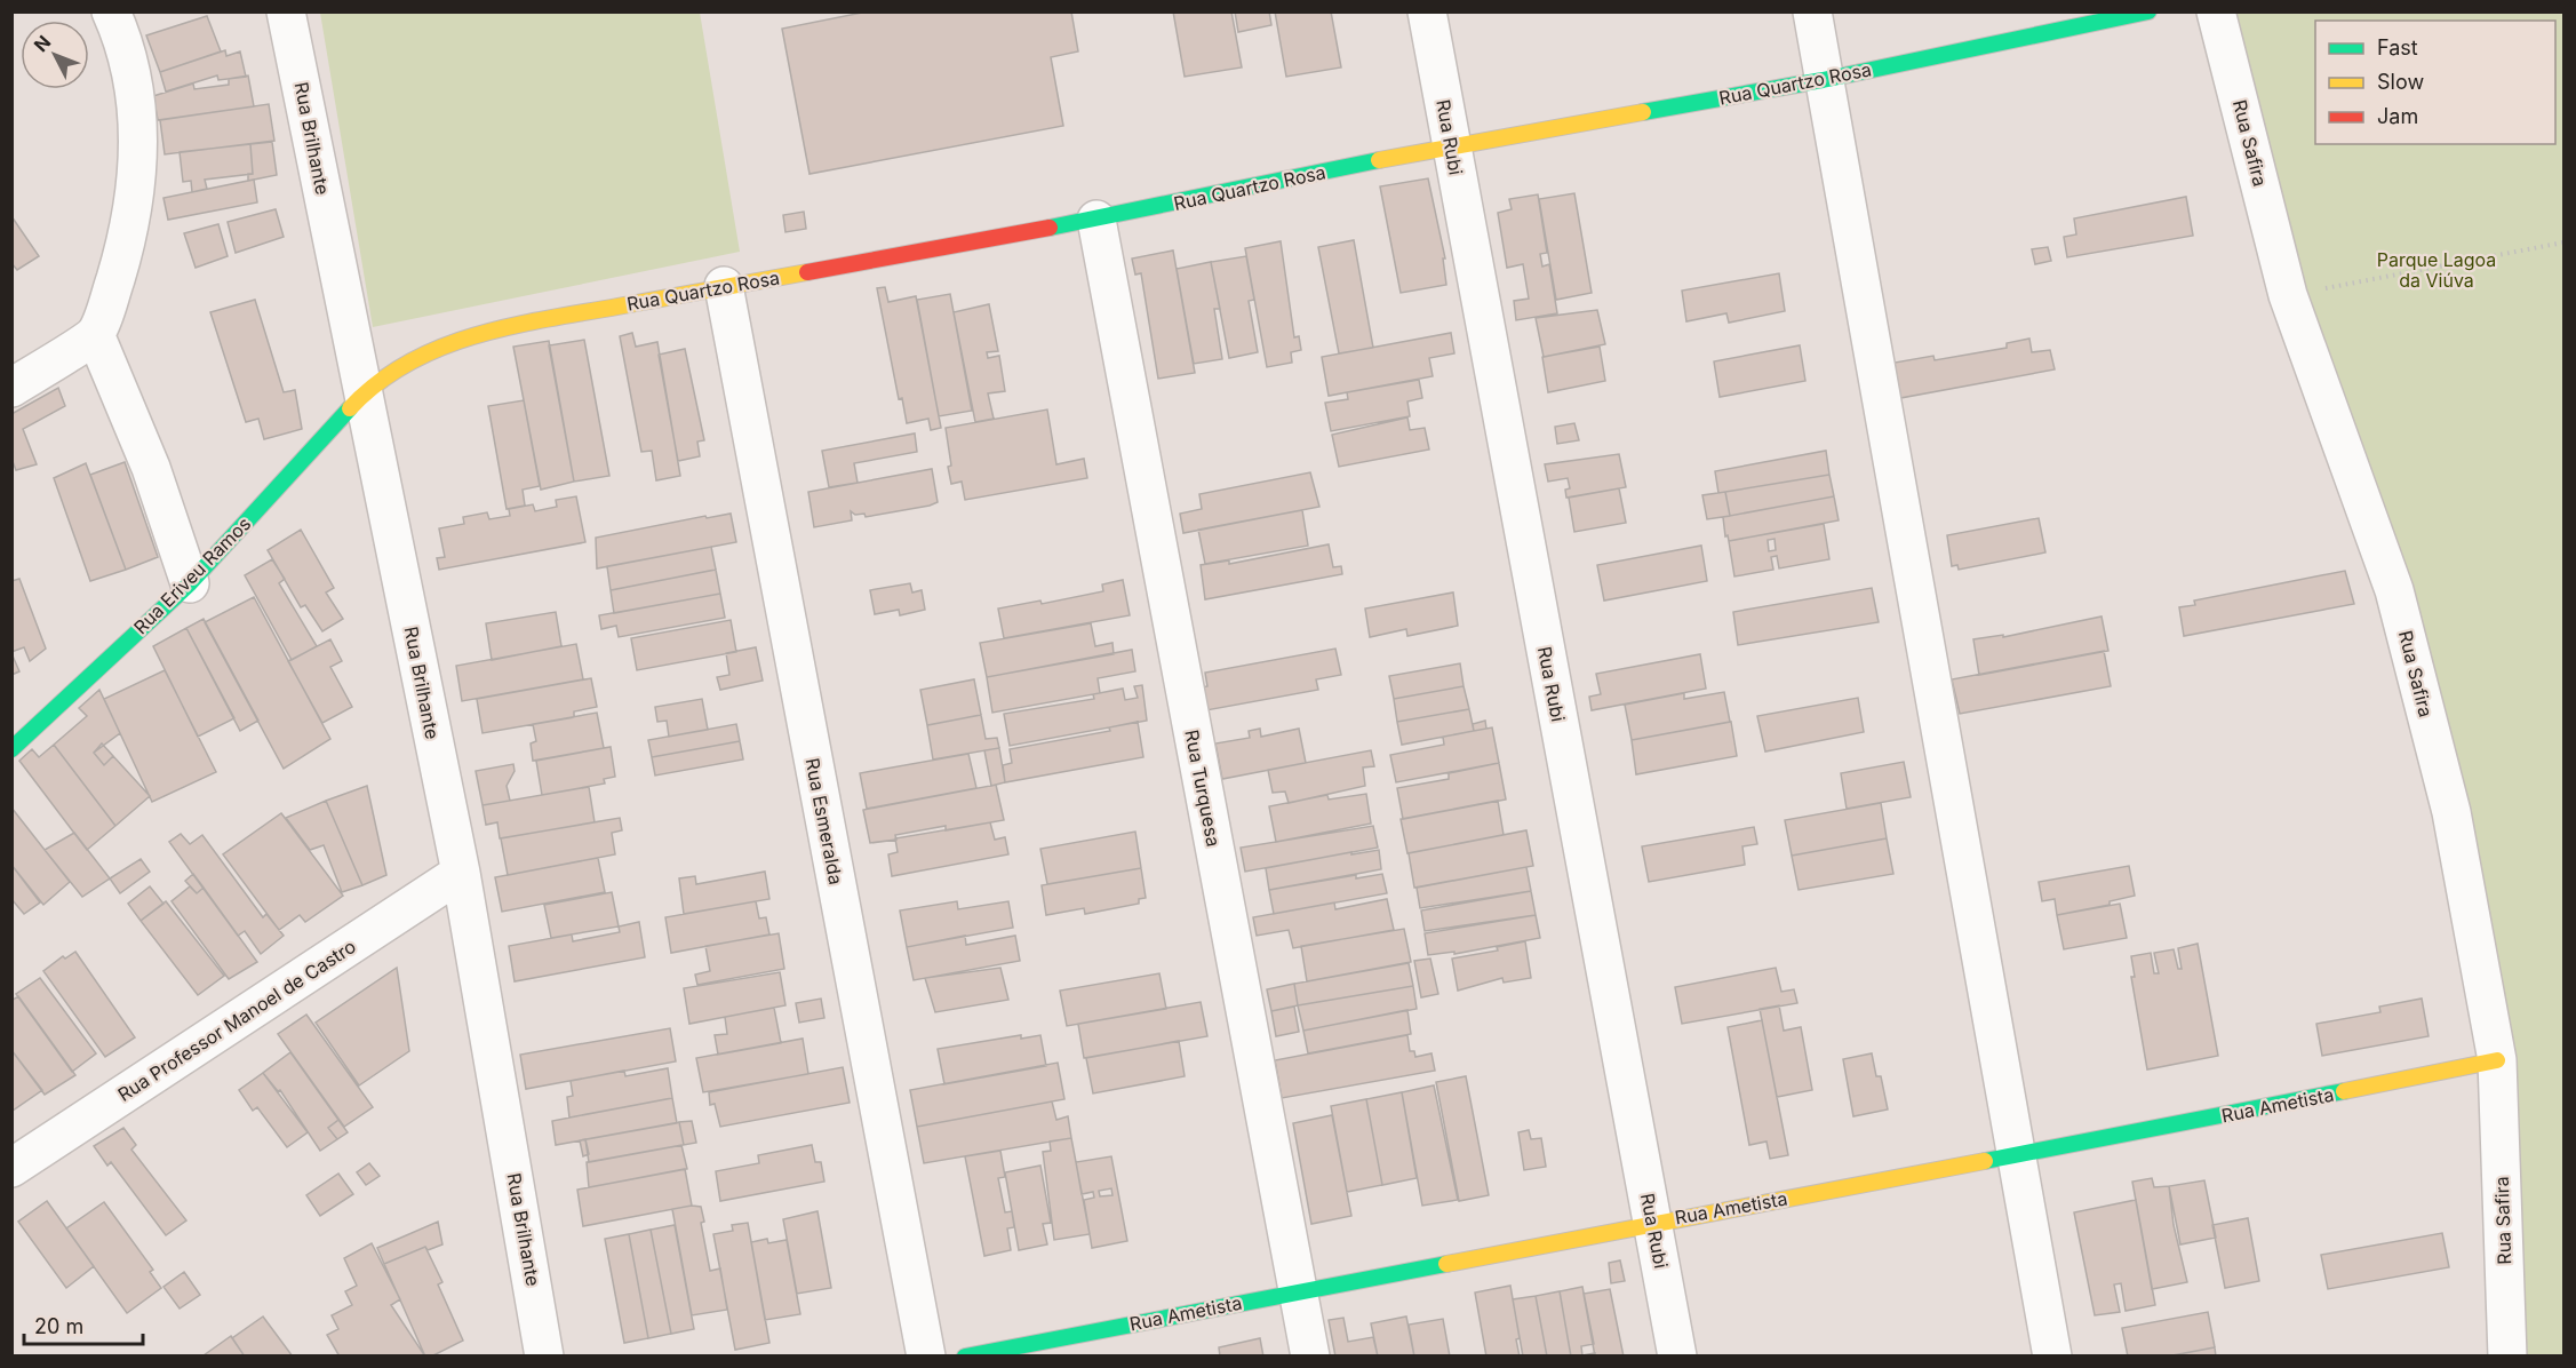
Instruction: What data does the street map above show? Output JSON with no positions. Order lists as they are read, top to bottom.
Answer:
{
  "streets": {
    "street": [
      "Rua Quartzo Rosa",
      "Rua Rubi",
      "Rua Brilhante",
      "Rua Safira",
      "Rua Eriveu Ramos",
      "Rua Turquesa",
      "Rua Esmeralda",
      "Rua Professor Manoel de Castro",
      "Rua Ametista"
    ]
  },
  "crossings": [
    ["Rua Quartzo Rosa", "Rua Rubi"],
    ["Rua Quartzo Rosa", "Rua Brilhante"],
    ["Rua Quartzo Rosa", "Rua Eriveu Ramos"],
    ["Rua Quartzo Rosa", "Rua Turquesa"],
    ["Rua Quartzo Rosa", "Rua Esmeralda"],
    ["Rua Rubi", "Rua Ametista"],
    ["Rua Brilhante", "Rua Eriveu Ramos"],
    ["Rua Brilhante", "Rua Professor Manoel de Castro"],
    ["Rua Safira", "Rua Ametista"],
    ["Rua Turquesa", "Rua Ametista"]
  ],
  "parks": ["Parque Lagoa da Viúva"],
  "legend": ["Fast", "Slow", "Jam"],
  "scale_bar": "20 m",
  "north": "top left"
}
